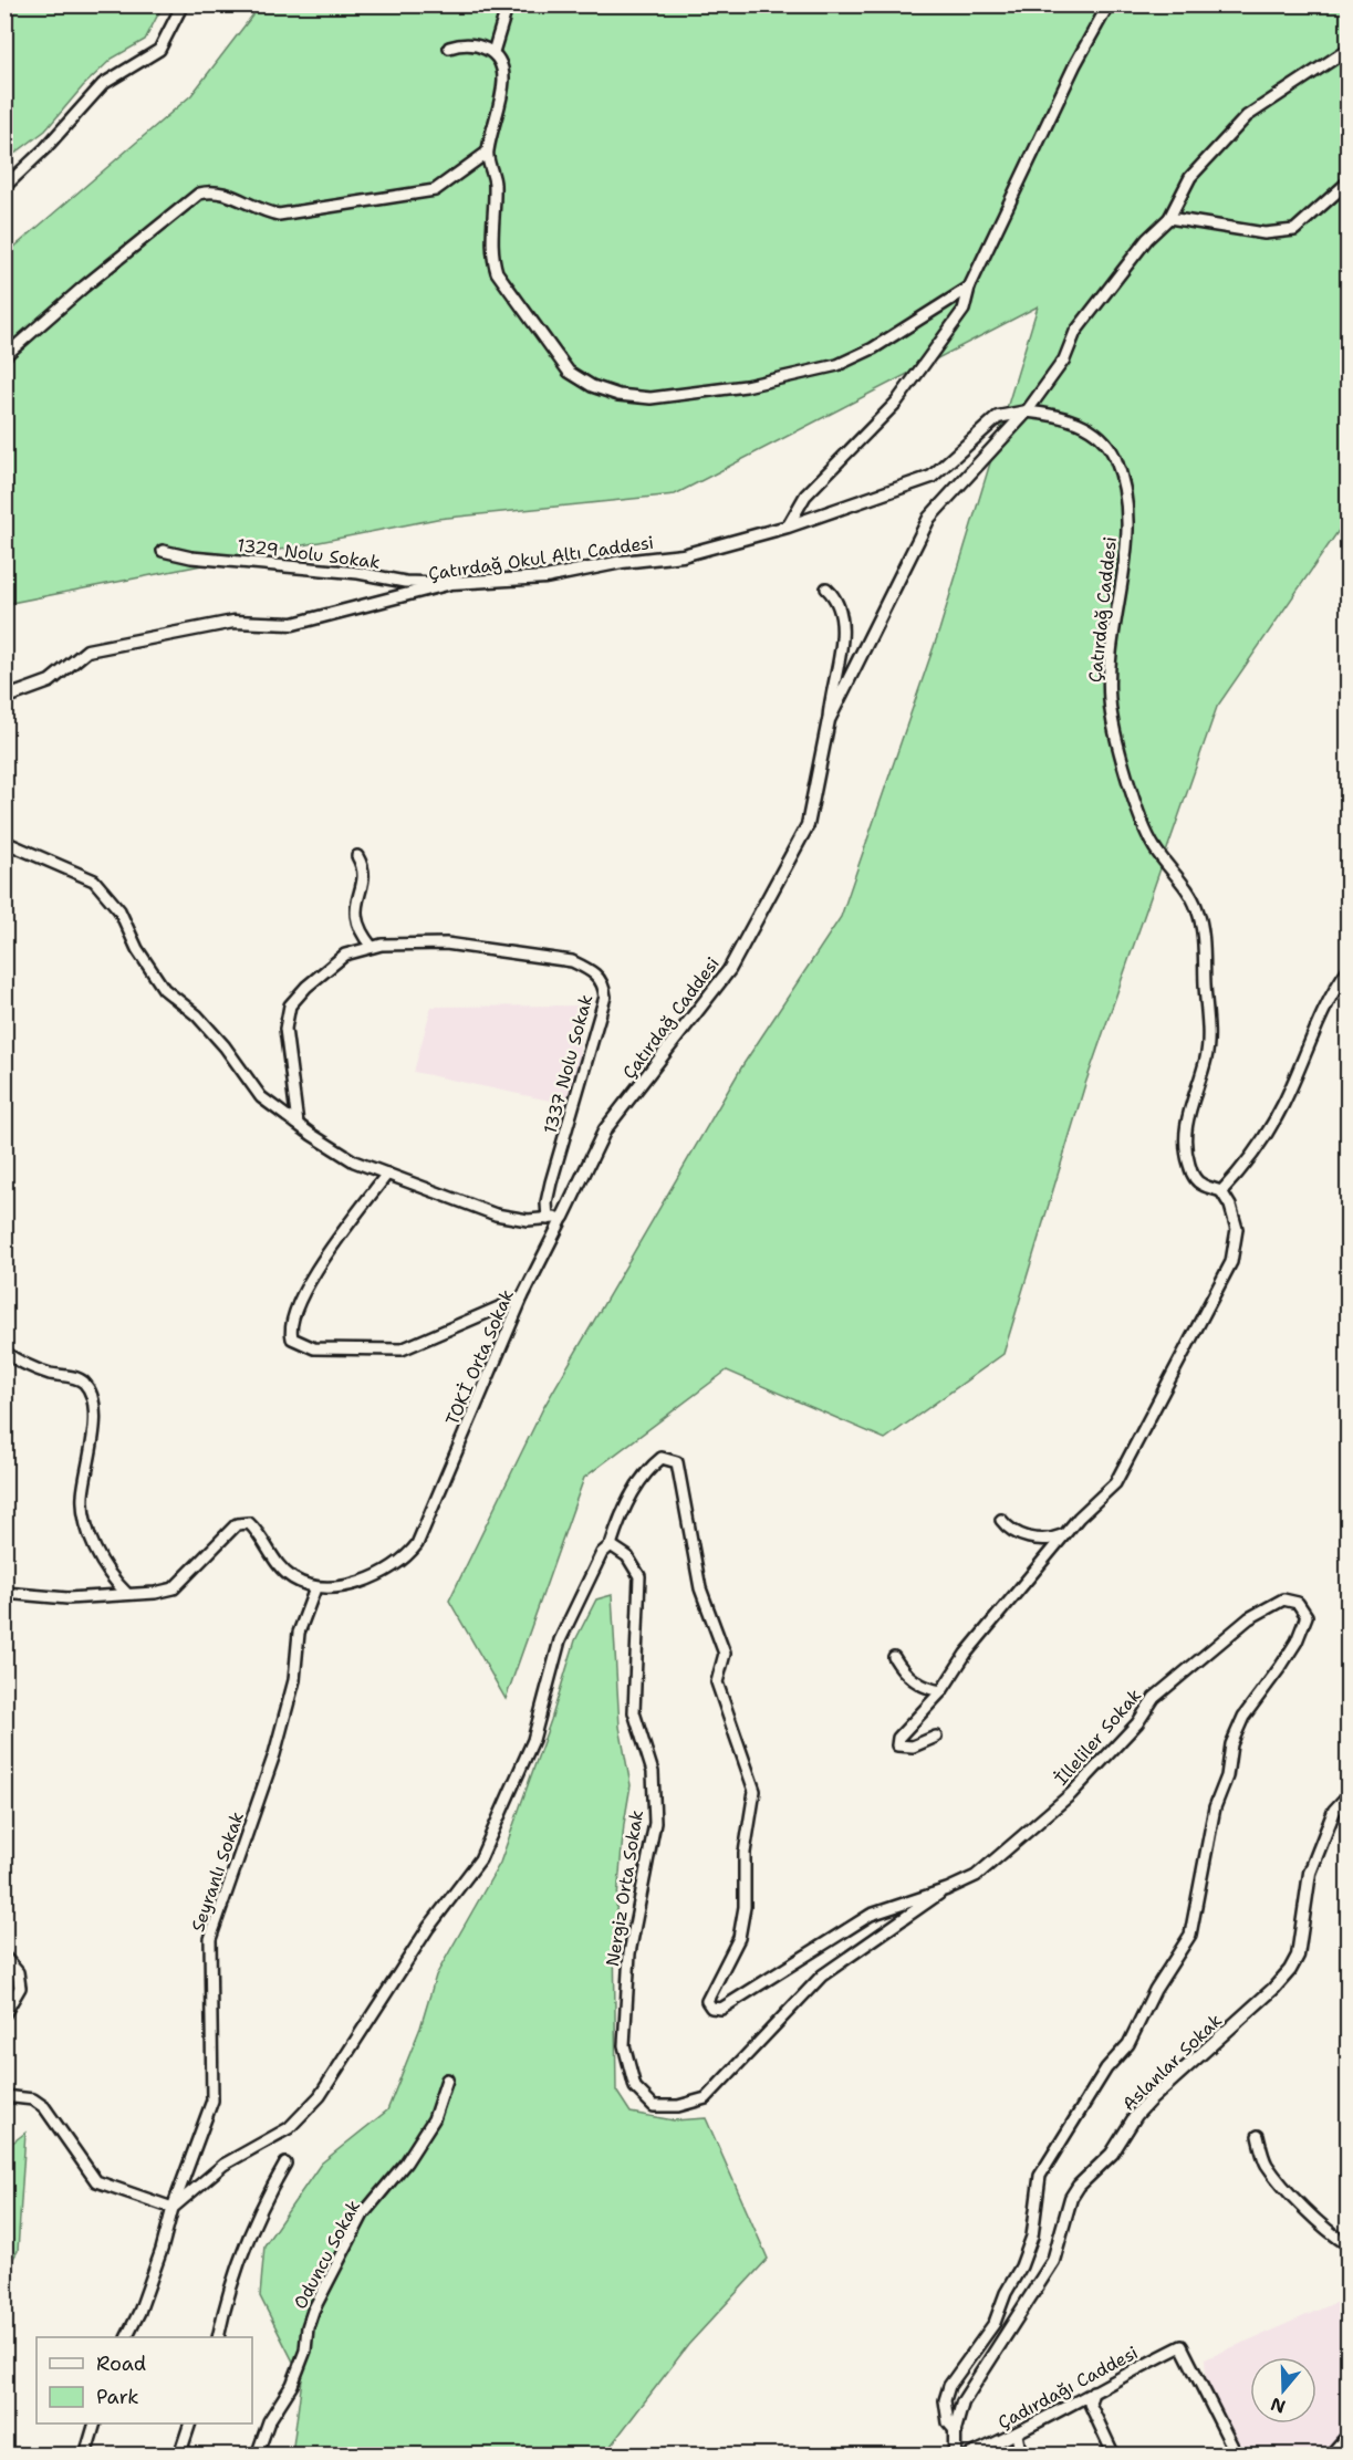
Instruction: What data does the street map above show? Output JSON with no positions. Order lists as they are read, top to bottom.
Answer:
{
  "streets": {
    "street": [
      "1329 Nolu Sokak",
      "Çatırdağ Okul Altı Caddesi",
      "Çatırdağ Caddesi",
      "1337 Nolu Sokak",
      "TOKİ Orta Sokak",
      "İlleliler Sokak",
      "Seyranlı Sokak",
      "Nergiz Orta Sokak",
      "Aslanlar Sokak",
      "Oduncu Sokak",
      "Çadırdağı Caddesi"
    ]
  },
  "crossings": [
    ["1329 Nolu Sokak", "Çatırdağ Okul Altı Caddesi"],
    ["Çatırdağ Okul Altı Caddesi", "Çatırdağ Caddesi"],
    ["Çatırdağ Caddesi", "TOKİ Orta Sokak"],
    ["TOKİ Orta Sokak", "Seyranlı Sokak"],
    ["İlleliler Sokak", "Nergiz Orta Sokak"],
    ["İlleliler Sokak", "Aslanlar Sokak"]
  ],
  "legend": ["Road", "Park"],
  "north": "bottom"
}
